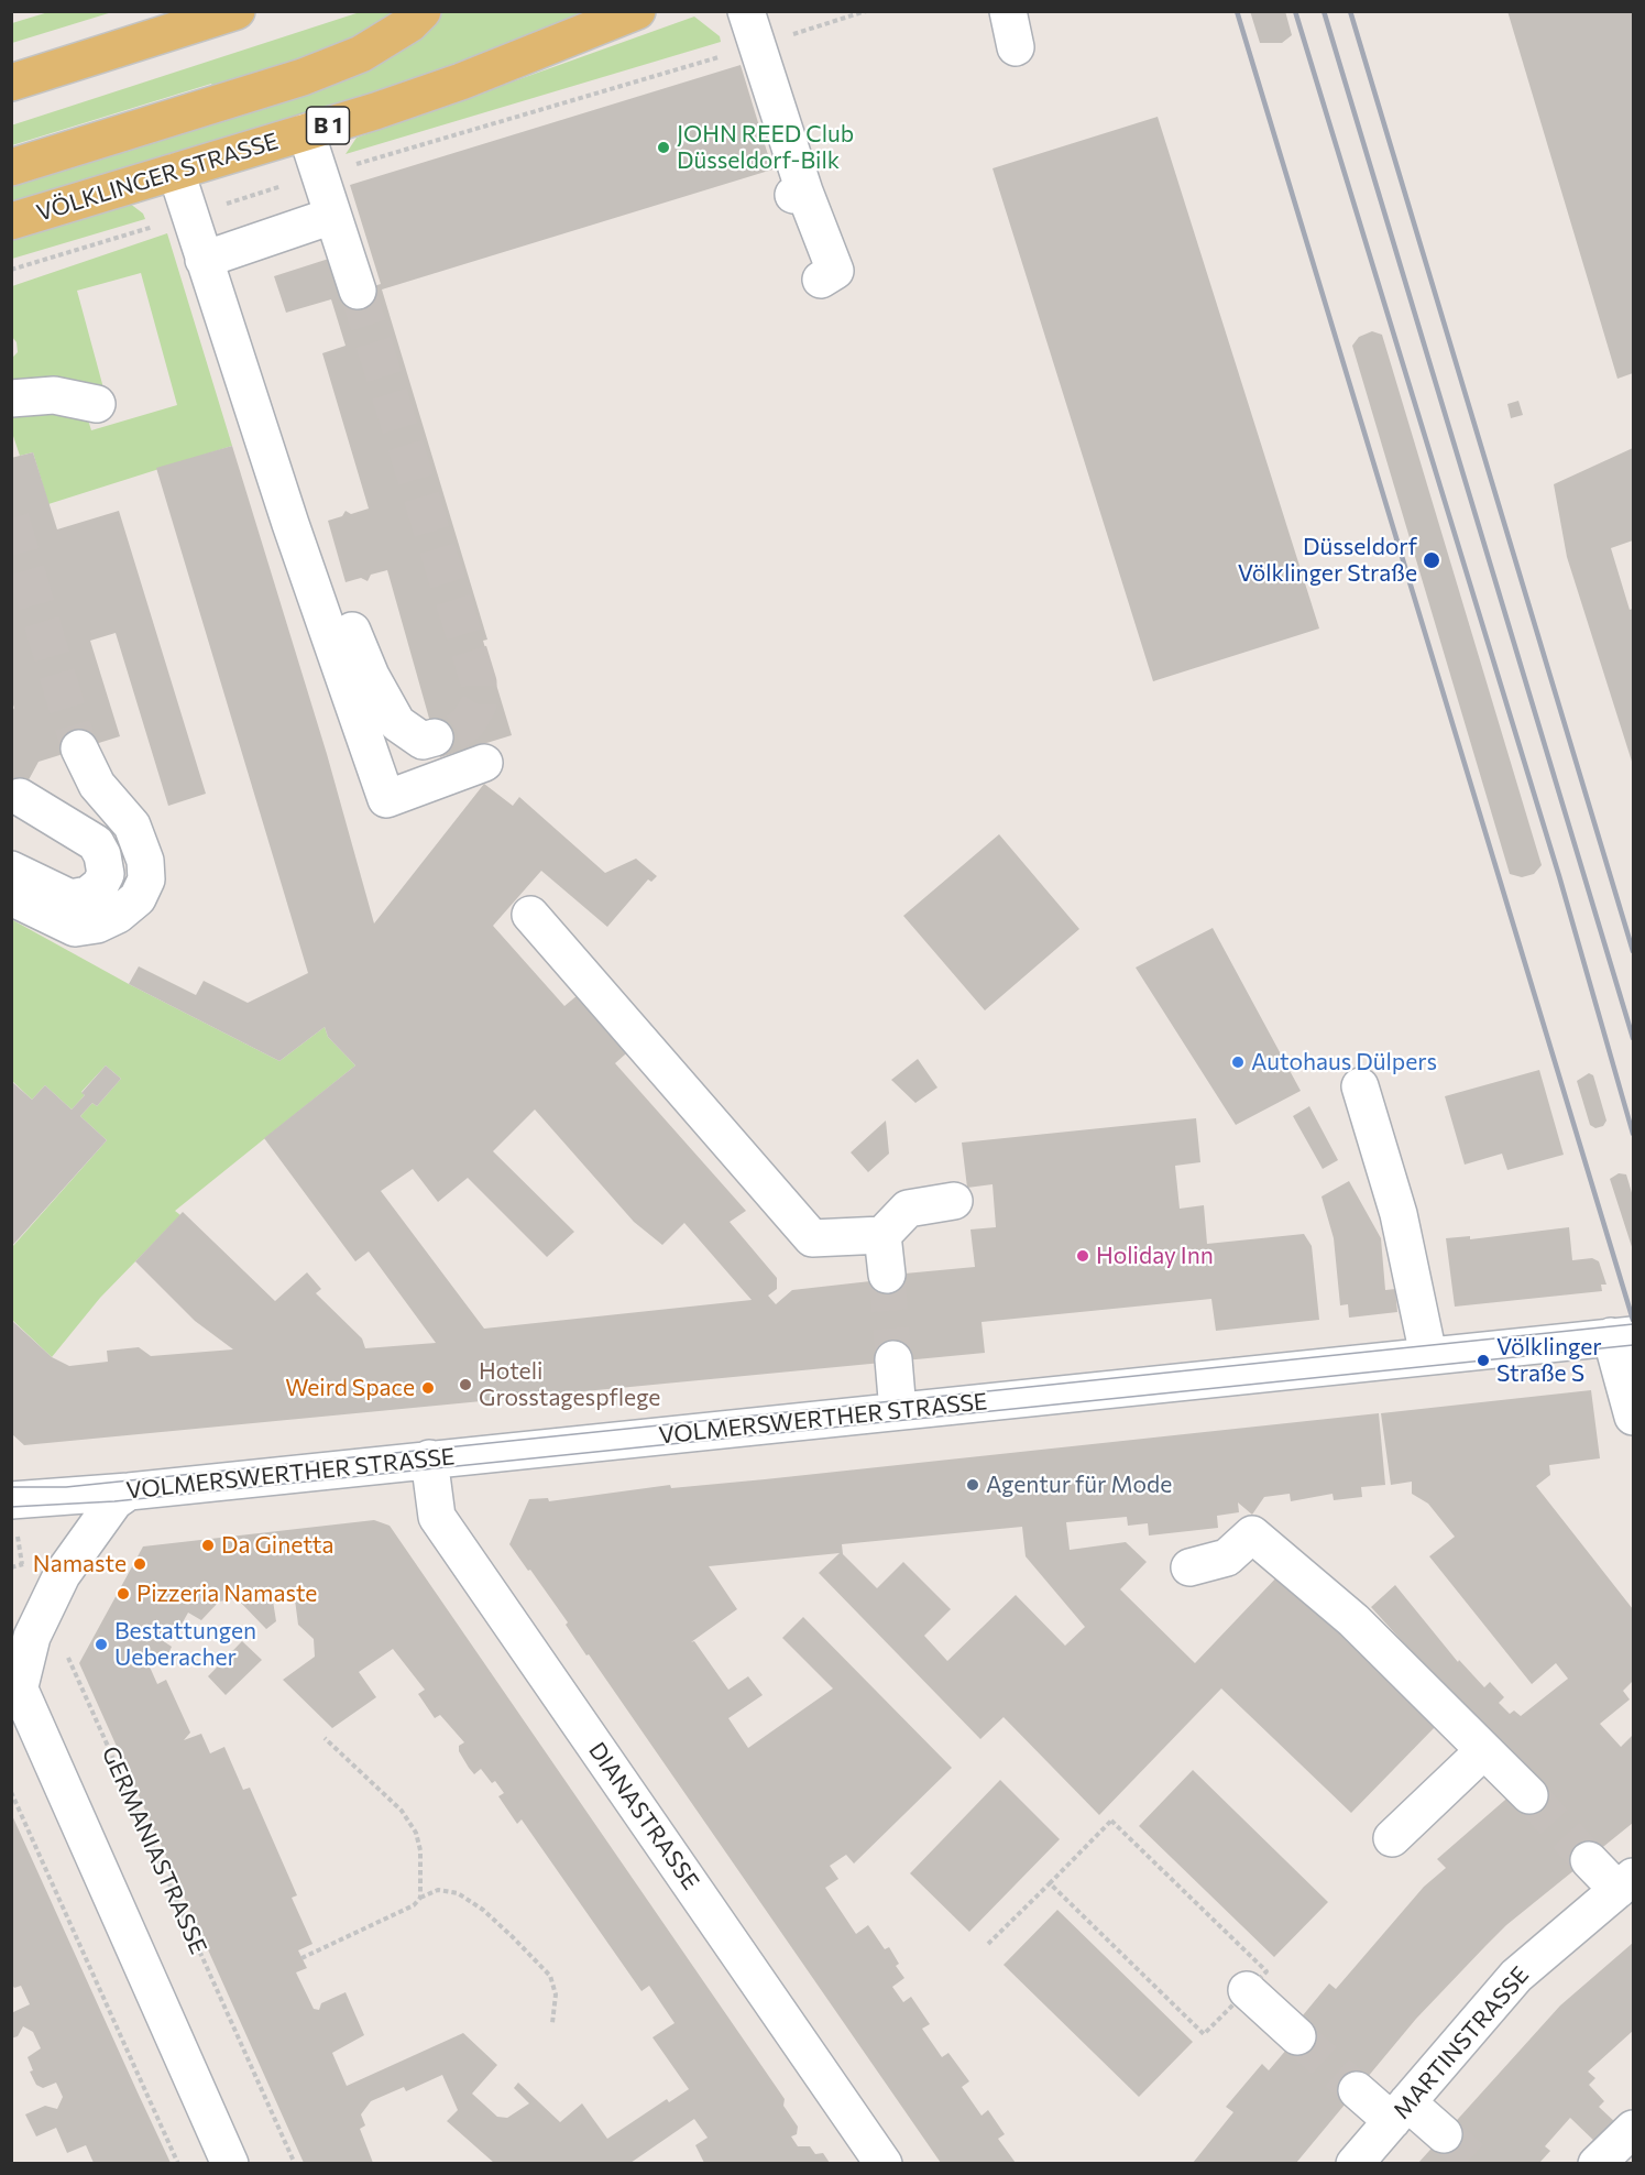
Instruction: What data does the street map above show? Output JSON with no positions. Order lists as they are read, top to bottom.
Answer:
{
  "streets": {
    "main road": ["B 1", "VÖLKLINGER STRASSE"],
    "street": ["VOLMERSWERTHER STRASSE", "DIANASTRASSE", "MARTINSTRASSE"],
    "path": ["GERMANIASTRASSE"]
  },
  "crossings": [
    ["VOLMERSWERTHER STRASSE", "DIANASTRASSE"]
  ],
  "places": [
    "JOHN REED Club Düsseldorf-Bilk",
    "Düsseldorf Völklinger Straße",
    "Autohaus Dülpers",
    "Holiday Inn",
    "Völklinger Straße S",
    "Hoteli Grosstagespflege",
    "Weird Space",
    "Agentur für Mode",
    "Da Ginetta",
    "Namaste",
    "Pizzeria Namaste",
    "Bestattungen Ueberacher"
  ]
}
